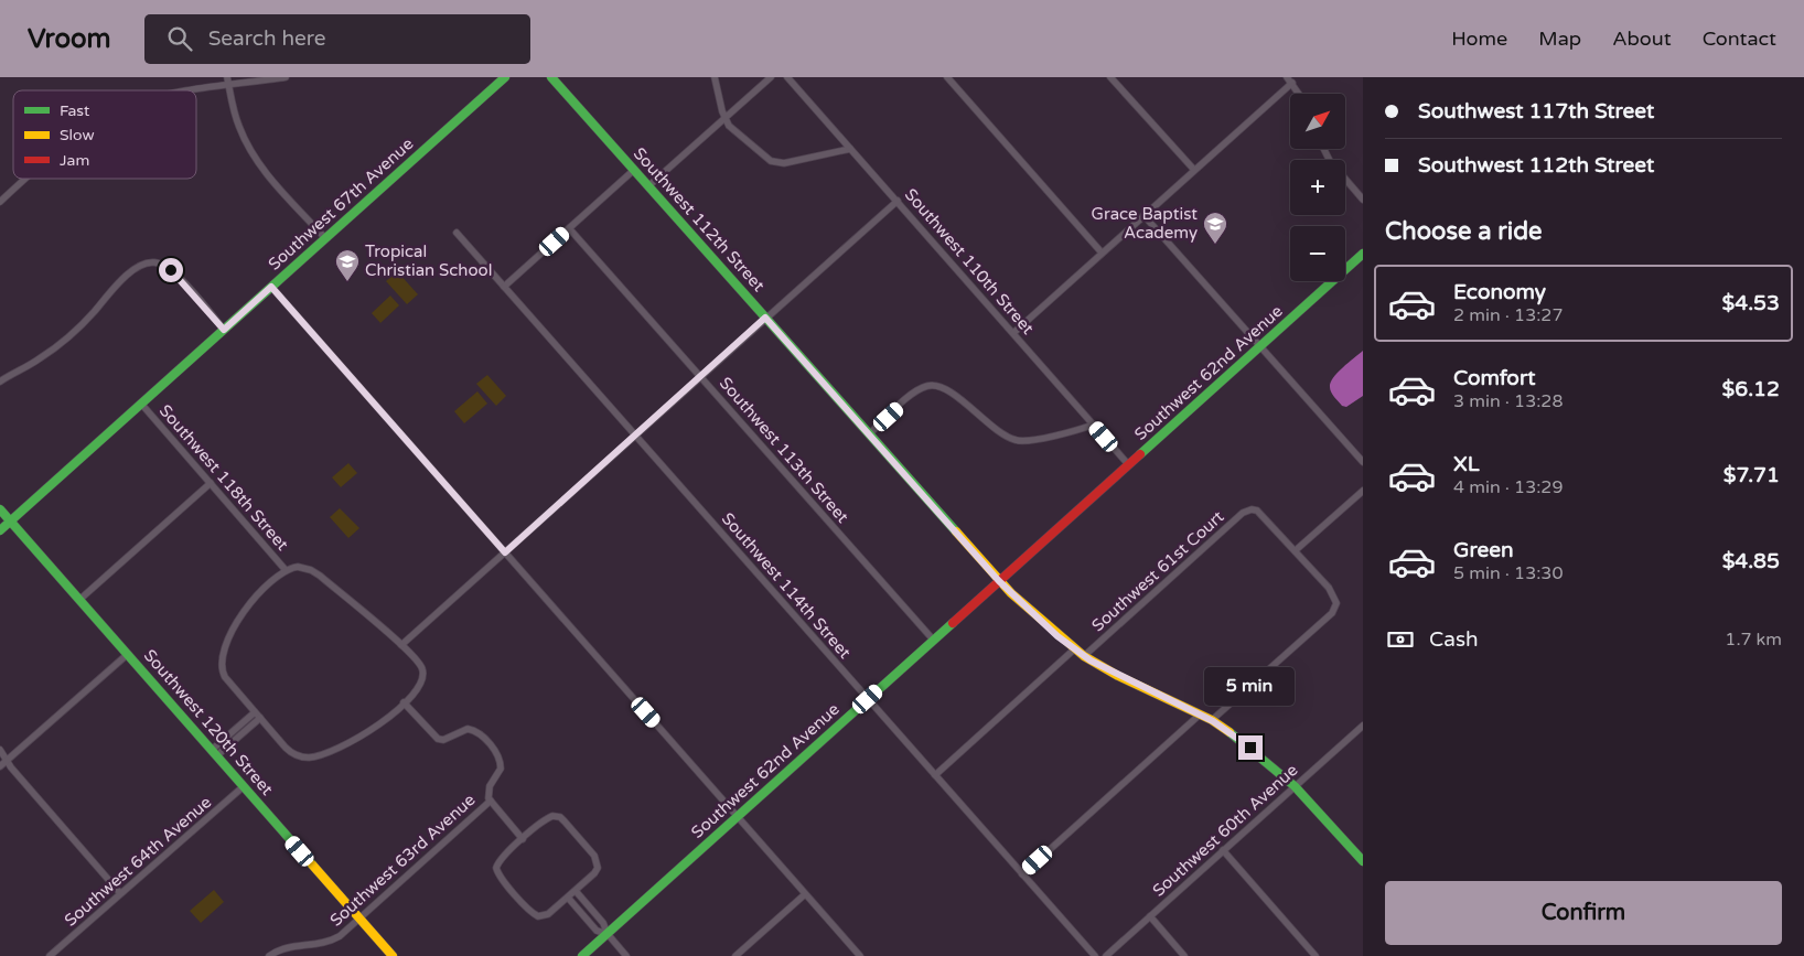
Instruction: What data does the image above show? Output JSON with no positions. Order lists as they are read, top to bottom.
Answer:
{
  "streets": {
    "main road": [
      "Southwest 67th Avenue",
      "Southwest 112th Street",
      "Southwest 62nd Avenue",
      "Southwest 120th Street"
    ],
    "street": [
      "Southwest 110th Street",
      "Southwest 113th Street",
      "Southwest 118th Street",
      "Southwest 61st Court",
      "Southwest 114th Street",
      "Southwest 60th Avenue",
      "Southwest 63rd Avenue",
      "Southwest 64th Avenue"
    ]
  },
  "crossings": [
    ["Southwest 67th Avenue", "Southwest 118th Street"],
    ["Southwest 67th Avenue", "Southwest 120th Street"],
    ["Southwest 112th Street", "Southwest 62nd Avenue"],
    ["Southwest 112th Street", "Southwest 61st Court"],
    ["Southwest 112th Street", "Southwest 60th Avenue"],
    ["Southwest 110th Street", "Southwest 62nd Avenue"],
    ["Southwest 62nd Avenue", "Southwest 113th Street"],
    ["Southwest 62nd Avenue", "Southwest 114th Street"],
    ["Southwest 120th Street", "Southwest 63rd Avenue"],
    ["Southwest 120th Street", "Southwest 64th Avenue"]
  ],
  "places": {
    "school or university": ["Grace Baptist Academy", "Tropical Christian School"]
  },
  "legend": ["Fast", "Slow", "Jam"],
  "north": "top right",
  "page": {
    "header": "Vroom",
    "search": "Search here",
    "nav": [
      "Home",
      "Map",
      "About",
      "Contact"
    ],
    "banner": ["Southwest 117th Street", "Southwest 112th Street"],
    "map_buttons": ["+", "−"],
    "heading": "Choose a ride",
    "list": [
      {
        "name": "Economy",
        "note": "2 min · 13:27",
        "value": "$4.53"
      },
      {
        "name": "Comfort",
        "note": "3 min · 13:28",
        "value": "$6.12"
      },
      {
        "name": "XL",
        "note": "4 min · 13:29",
        "value": "$7.71"
      },
      {
        "name": "Green",
        "note": "5 min · 13:30",
        "value": "$4.85"
      }
    ],
    "pay": ["Cash", "1.7 km"],
    "bubble": "5 min",
    "buttons": "Confirm"
  }
}
